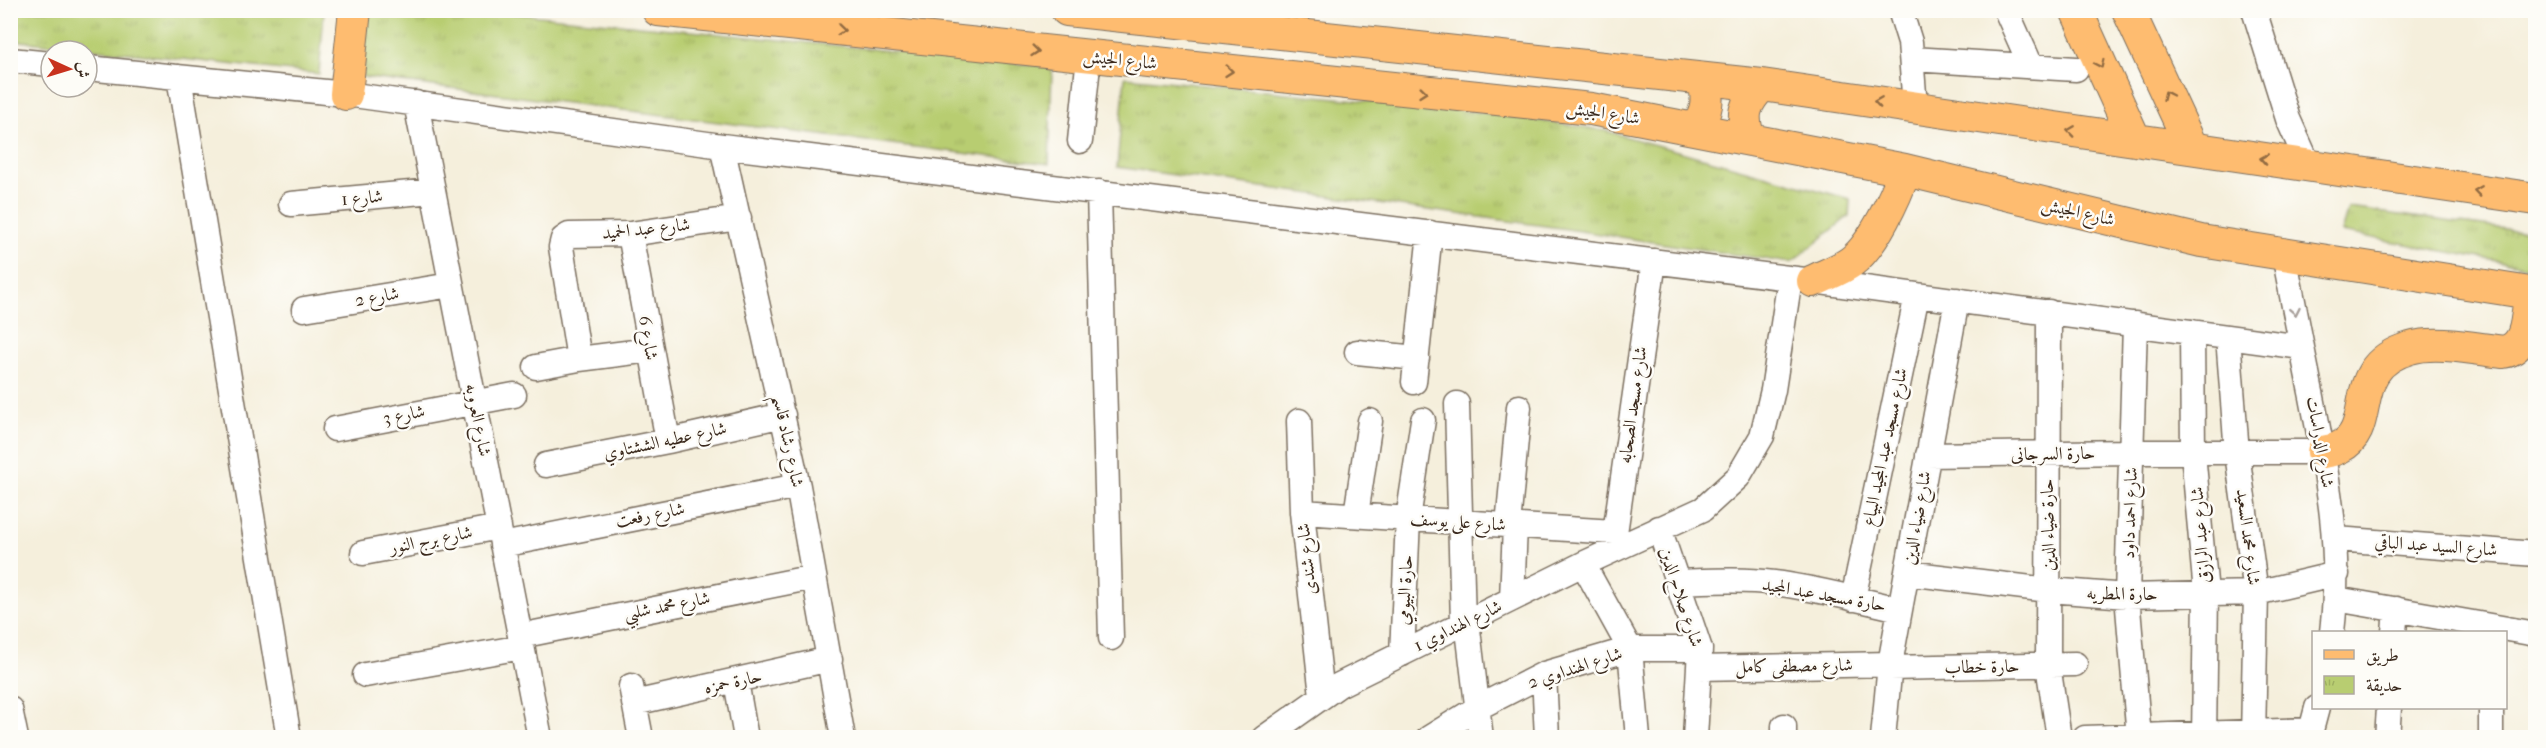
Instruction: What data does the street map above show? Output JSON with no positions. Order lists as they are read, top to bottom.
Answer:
{
  "streets": {
    "main road": ["شارع الجيش"],
    "street": [
      "شارع 1",
      "شارع عبد الحميد",
      "شارع 2",
      "شارع 6",
      "شارع مسجد الصحابه",
      "شارع 3",
      "شارع العروبه",
      "شارع عطيه الششتاوي",
      "شارع رشاد قاسم",
      "شارع الدراسات",
      "شارع مسجد عبد المجيد البياع",
      "حارة السرجانى",
      "شارع احمد داود",
      "شارع رفعت",
      "شارع ضياء الدين",
      "شارع على يوسف",
      "حارة ضياء الدين",
      "شارع عبد الرازق",
      "شارع محمد السعيد",
      "شارع برج النور",
      "شارع السيد عبد الباقي",
      "شارع شندى",
      "حارة البيومي",
      "حارة المطريه",
      "حارة مسجد عبد المجيد",
      "شارع صلاح الدين",
      "شارع محمد شلبي",
      "شارع الهنداوي 1",
      "شارع مصطفى كامل",
      "حارة خطاب",
      "شارع الهنداوي 2",
      "حارة حمزه"
    ]
  },
  "crossings": [
    ["شارع الجيش", "شارع الدراسات"],
    ["شارع 1", "شارع العروبه"],
    ["شارع عبد الحميد", "شارع 6"],
    ["شارع عبد الحميد", "شارع رشاد قاسم"],
    ["شارع 2", "شارع العروبه"],
    ["شارع 6", "شارع عطيه الششتاوي"],
    ["شارع مسجد الصحابه", "شارع على يوسف"],
    ["شارع مسجد الصحابه", "شارع الهنداوي 1"],
    ["شارع 3", "شارع العروبه"],
    ["شارع العروبه", "شارع رفعت"],
    ["شارع العروبه", "شارع برج النور"],
    ["شارع العروبه", "شارع محمد شلبي"],
    ["شارع عطيه الششتاوي", "شارع رشاد قاسم"],
    ["شارع رشاد قاسم", "شارع رفعت"],
    ["شارع رشاد قاسم", "شارع محمد شلبي"],
    ["شارع رشاد قاسم", "حارة حمزه"],
    ["شارع الدراسات", "حارة السرجانى"],
    ["شارع الدراسات", "شارع السيد عبد الباقي"],
    ["شارع الدراسات", "حارة المطريه"],
    ["شارع مسجد عبد المجيد البياع", "حارة مسجد عبد المجيد"],
    ["حارة السرجانى", "شارع احمد داود"],
    ["حارة السرجانى", "شارع ضياء الدين"],
    ["حارة السرجانى", "حارة ضياء الدين"],
    ["حارة السرجانى", "شارع عبد الرازق"],
    ["حارة السرجانى", "شارع محمد السعيد"],
    ["شارع احمد داود", "حارة المطريه"],
    ["شارع رفعت", "شارع برج النور"],
    ["شارع ضياء الدين", "حارة المطريه"],
    ["شارع ضياء الدين", "حارة مسجد عبد المجيد"],
    ["شارع ضياء الدين", "شارع مصطفى كامل"],
    ["شارع ضياء الدين", "حارة خطاب"],
    ["شارع على يوسف", "شارع شندى"],
    ["شارع على يوسف", "حارة البيومي"],
    ["شارع على يوسف", "شارع الهنداوي 1"],
    ["حارة ضياء الدين", "حارة المطريه"],
    ["حارة ضياء الدين", "حارة خطاب"],
    ["شارع عبد الرازق", "حارة المطريه"],
    ["شارع محمد السعيد", "حارة المطريه"],
    ["شارع شندى", "شارع الهنداوي 1"],
    ["حارة البيومي", "شارع الهنداوي 1"],
    ["حارة مسجد عبد المجيد", "شارع صلاح الدين"],
    ["شارع صلاح الدين", "شارع الهنداوي 1"],
    ["شارع صلاح الدين", "شارع مصطفى كامل"],
    ["شارع صلاح الدين", "شارع الهنداوي 2"],
    ["شارع مصطفى كامل", "حارة خطاب"],
    ["شارع مصطفى كامل", "شارع الهنداوي 2"]
  ],
  "legend": ["طريق", "حديقة"],
  "north": "right"
}
